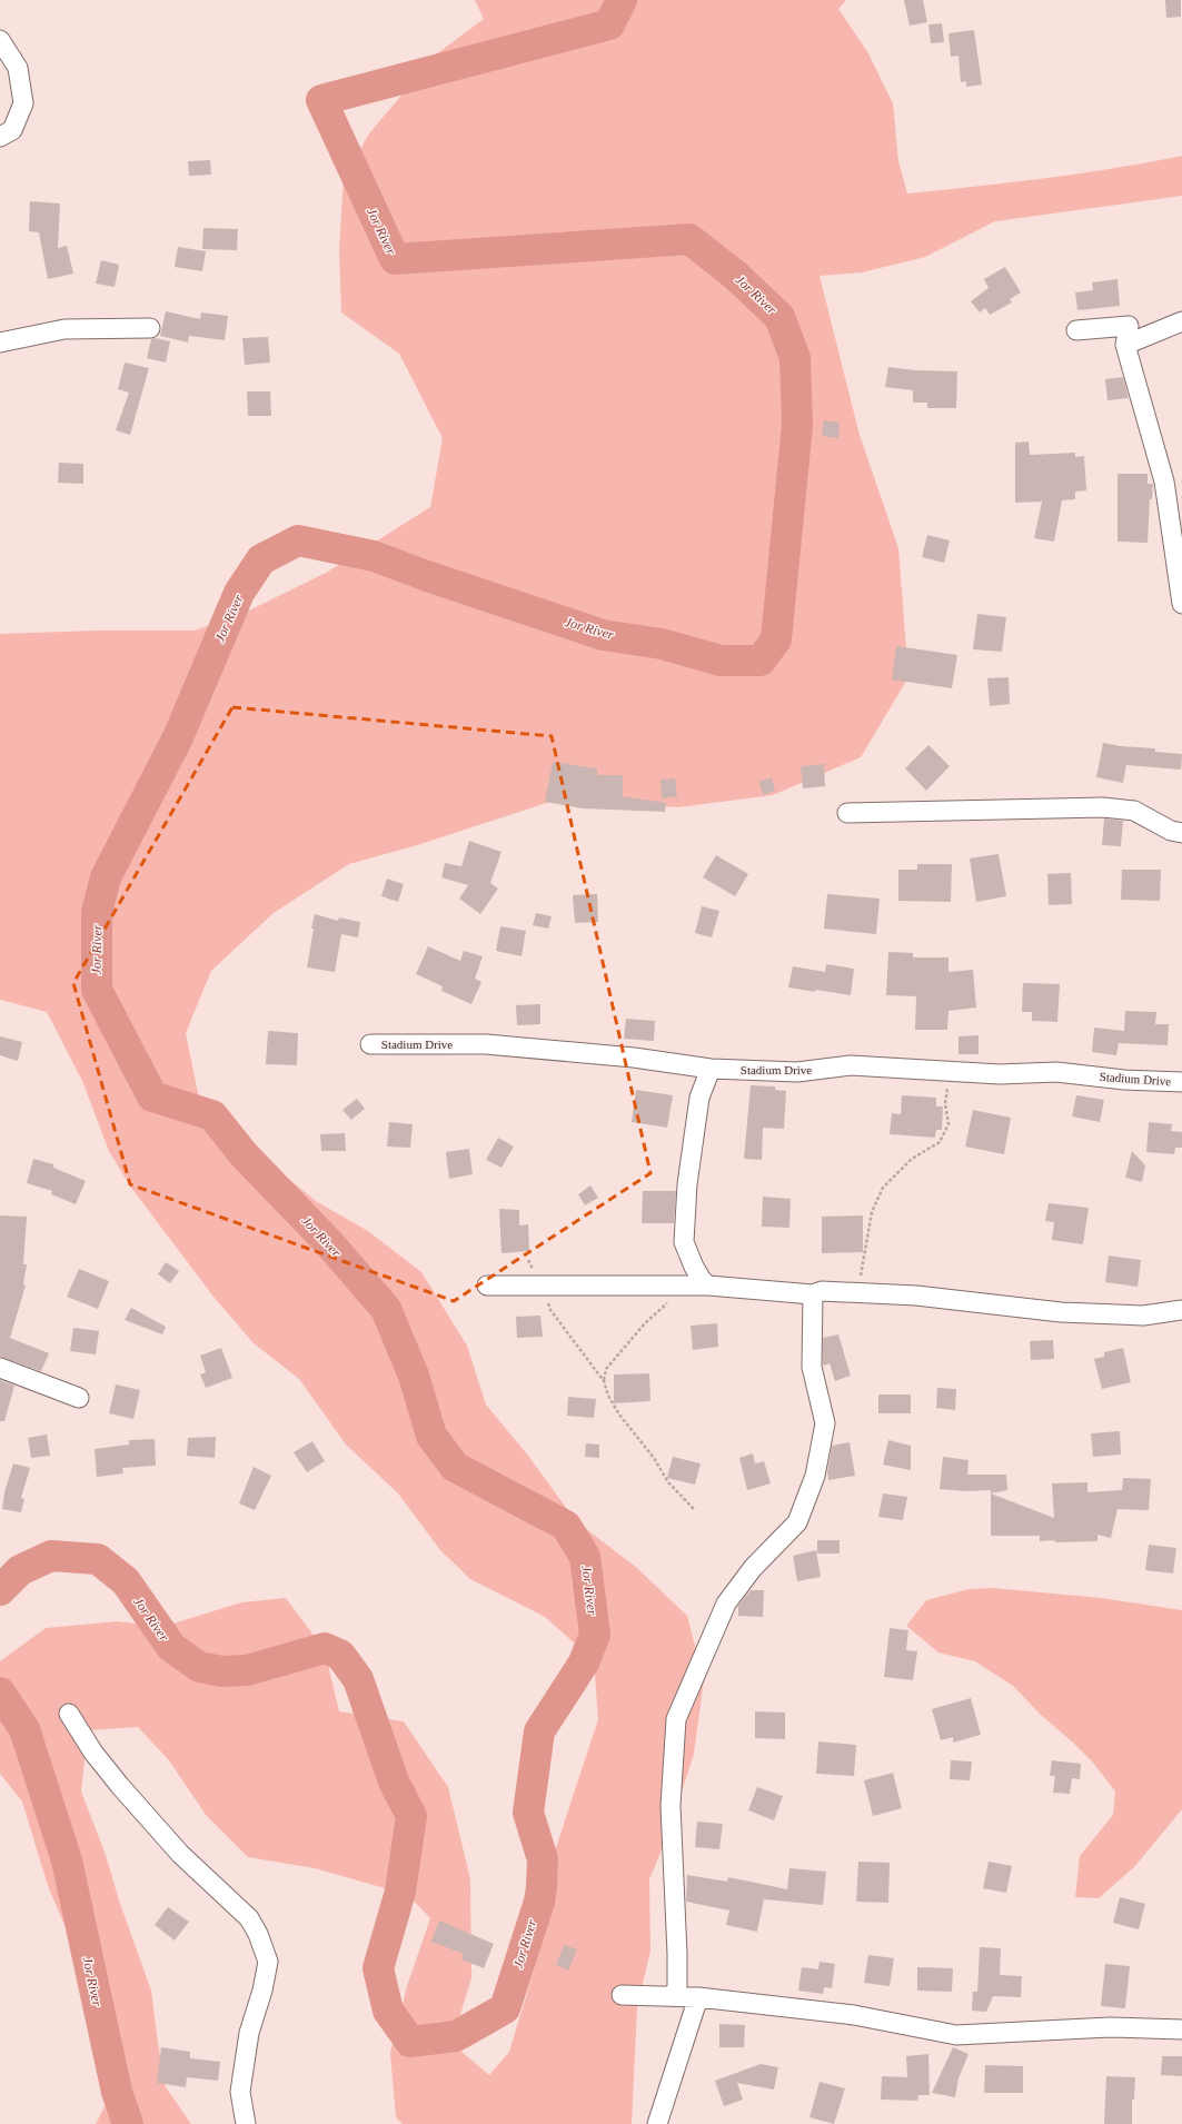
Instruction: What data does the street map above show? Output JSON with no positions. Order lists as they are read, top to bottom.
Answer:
{
  "streets": {
    "street": ["Stadium Drive"]
  },
  "water": ["Jor River"]
}
